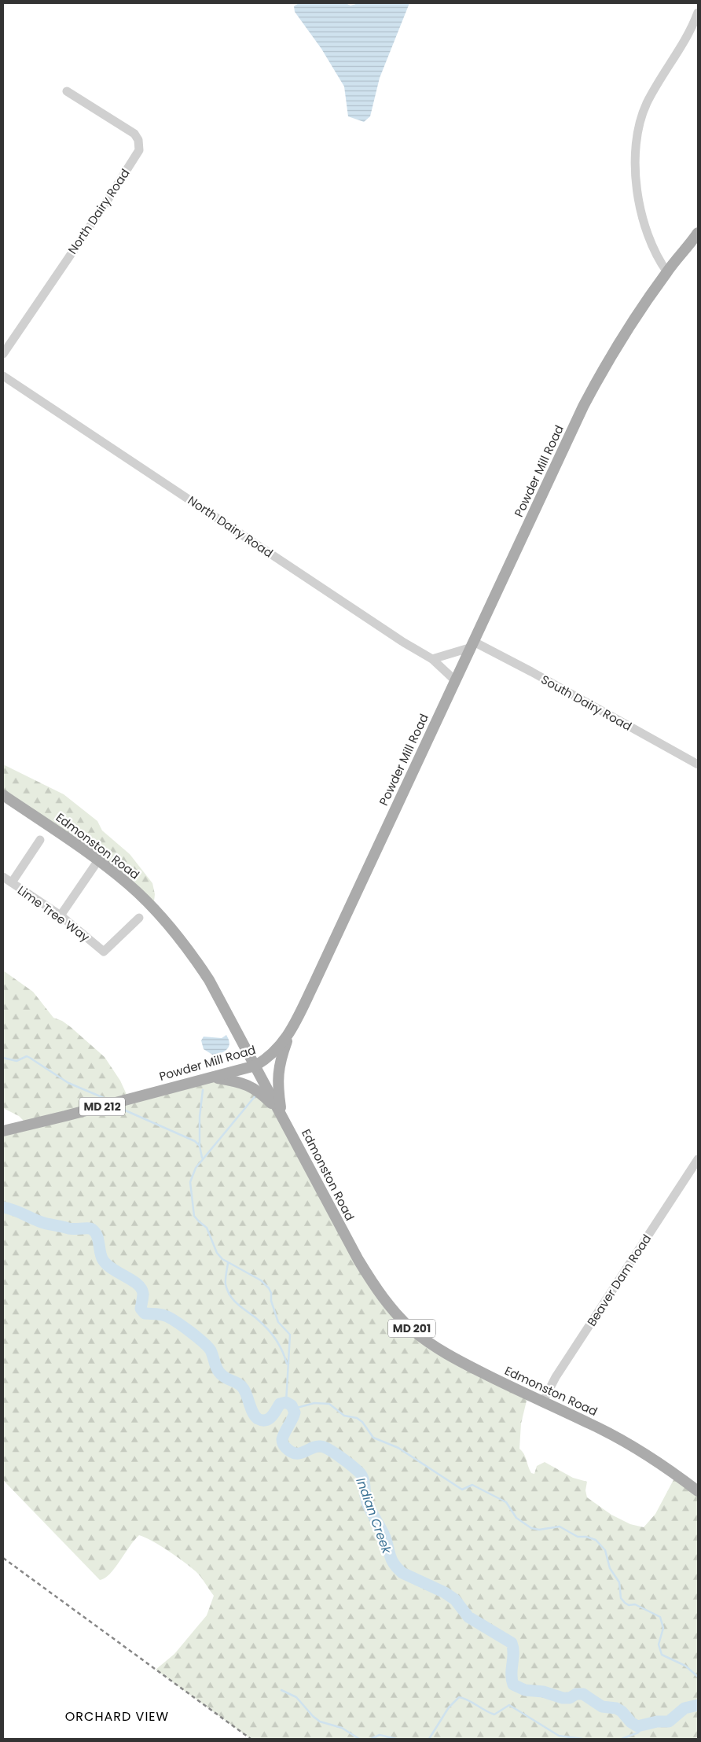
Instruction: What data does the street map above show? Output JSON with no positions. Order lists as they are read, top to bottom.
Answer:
{
  "streets": {
    "main road": [
      "Powder Mill Road",
      "Edmonston Road",
      "MD 212",
      "MD 201"
    ],
    "street": [
      "North Dairy Road",
      "South Dairy Road",
      "Lime Tree Way",
      "Beaver Dam Road"
    ]
  },
  "crossings": [
    ["North Dairy Road", "Powder Mill Road"],
    ["Powder Mill Road", "South Dairy Road"],
    ["Powder Mill Road", "Edmonston Road"],
    ["Edmonston Road", "Beaver Dam Road"]
  ],
  "districts": ["ORCHARD VIEW"],
  "water": ["Indian Creek"]
}
